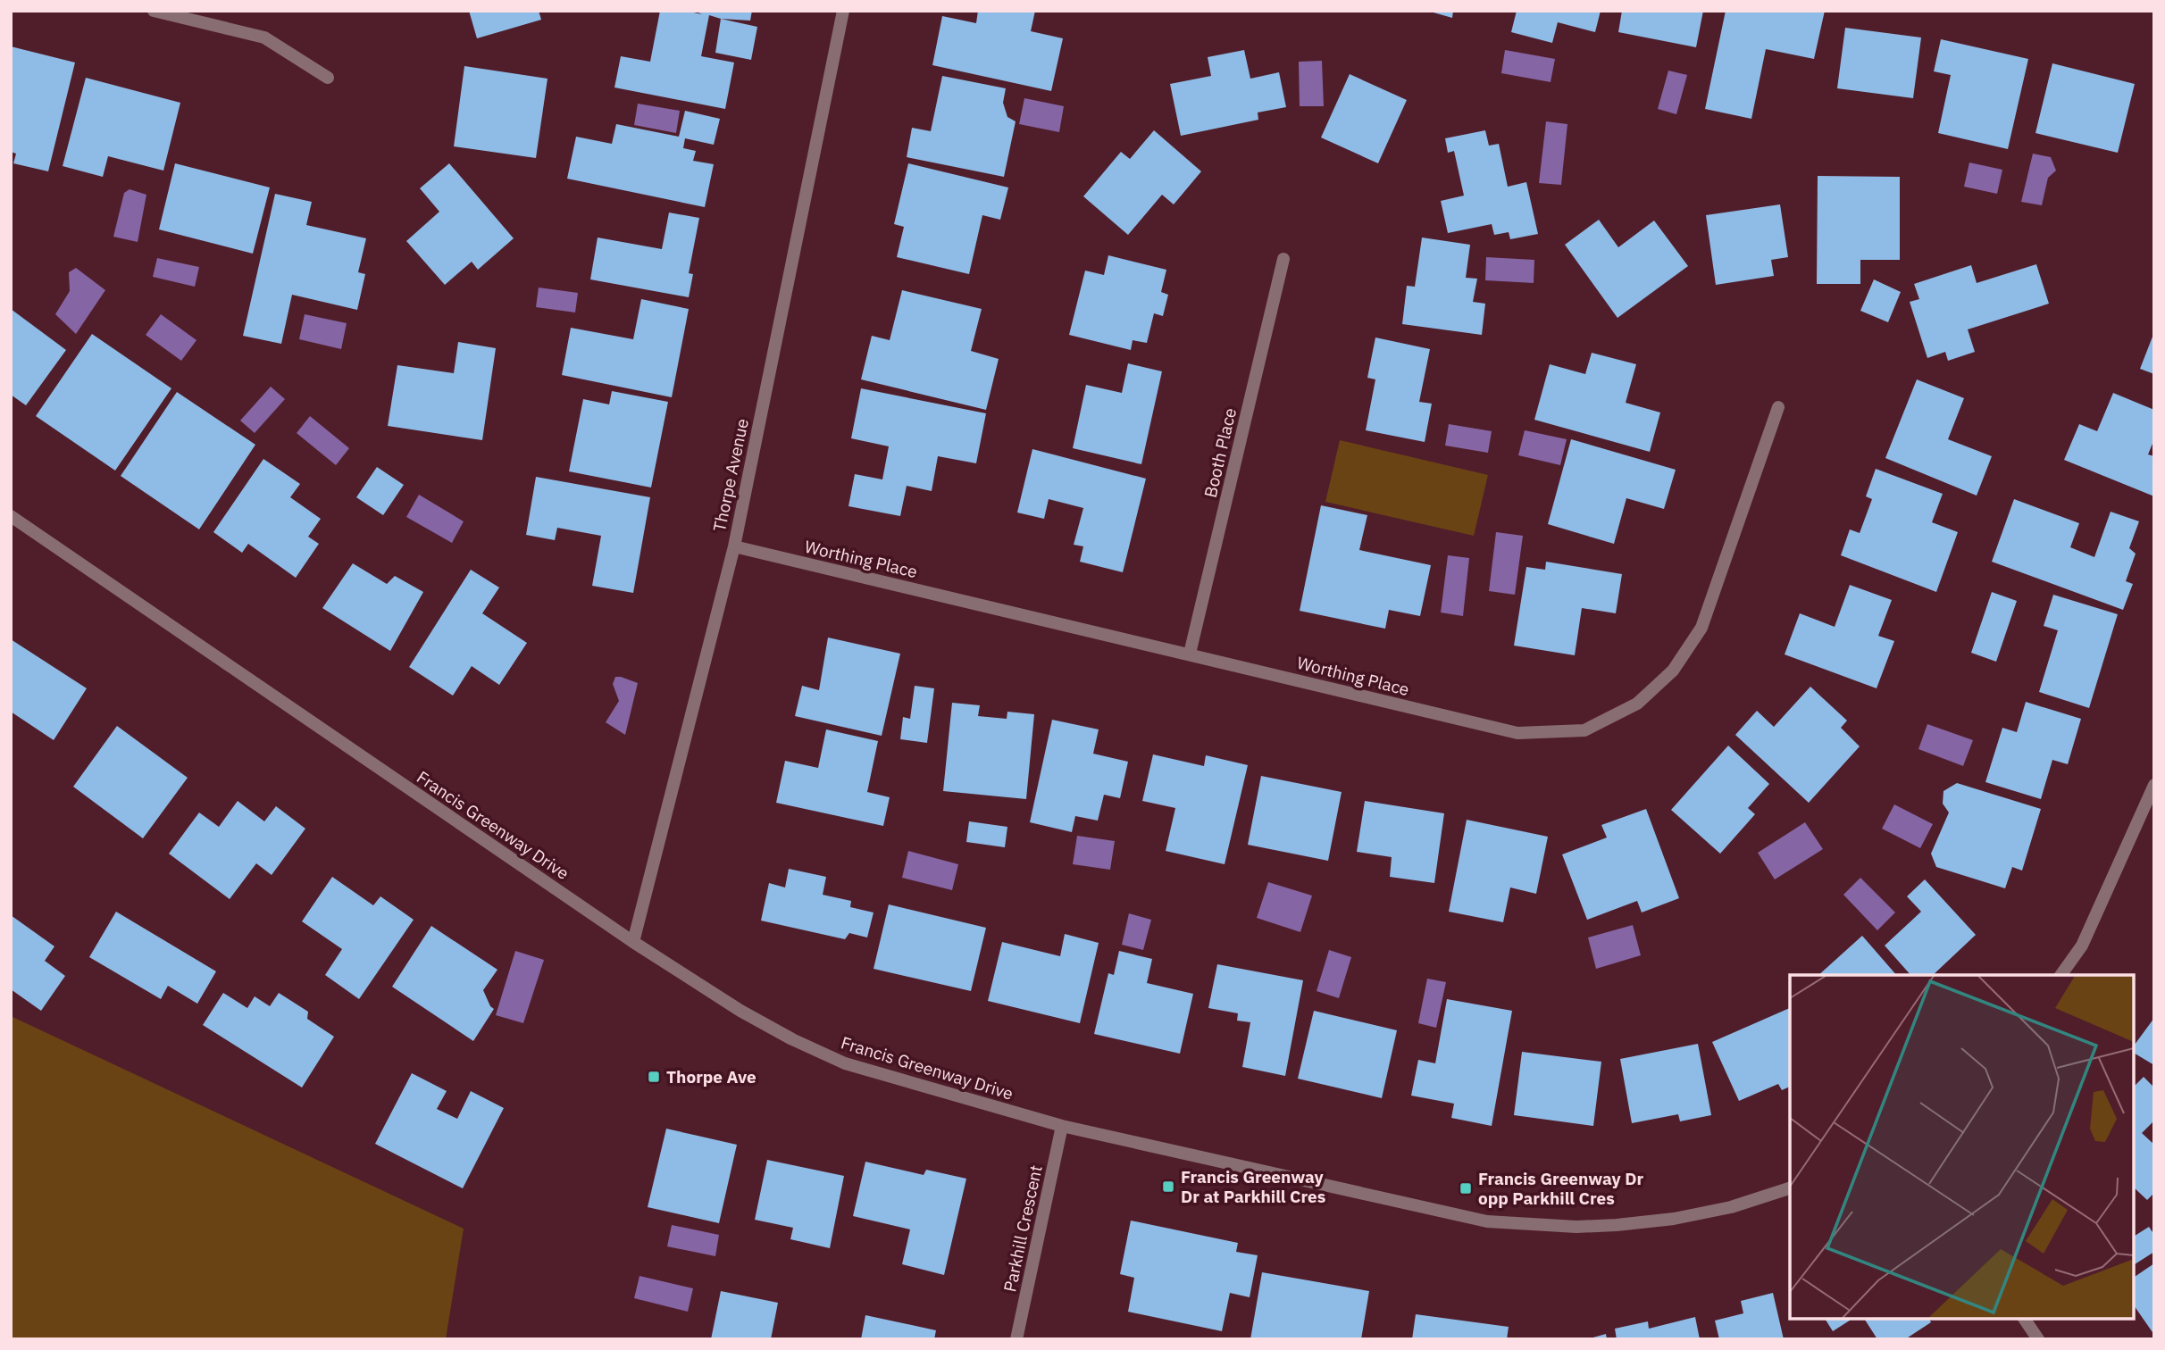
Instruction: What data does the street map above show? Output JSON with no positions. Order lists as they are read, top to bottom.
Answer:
{
  "streets": {
    "street": [
      "Booth Place",
      "Thorpe Avenue",
      "Worthing Place",
      "Francis Greenway Drive",
      "Parkhill Crescent"
    ]
  },
  "crossings": [
    ["Booth Place", "Worthing Place"],
    ["Thorpe Avenue", "Worthing Place"],
    ["Thorpe Avenue", "Francis Greenway Drive"],
    ["Francis Greenway Drive", "Parkhill Crescent"]
  ],
  "places": {
    "transit": ["Thorpe Ave", "Francis Greenway Dr at Parkhill Cres", "Francis Greenway Dr opp Parkhill Cres"]
  }
}
